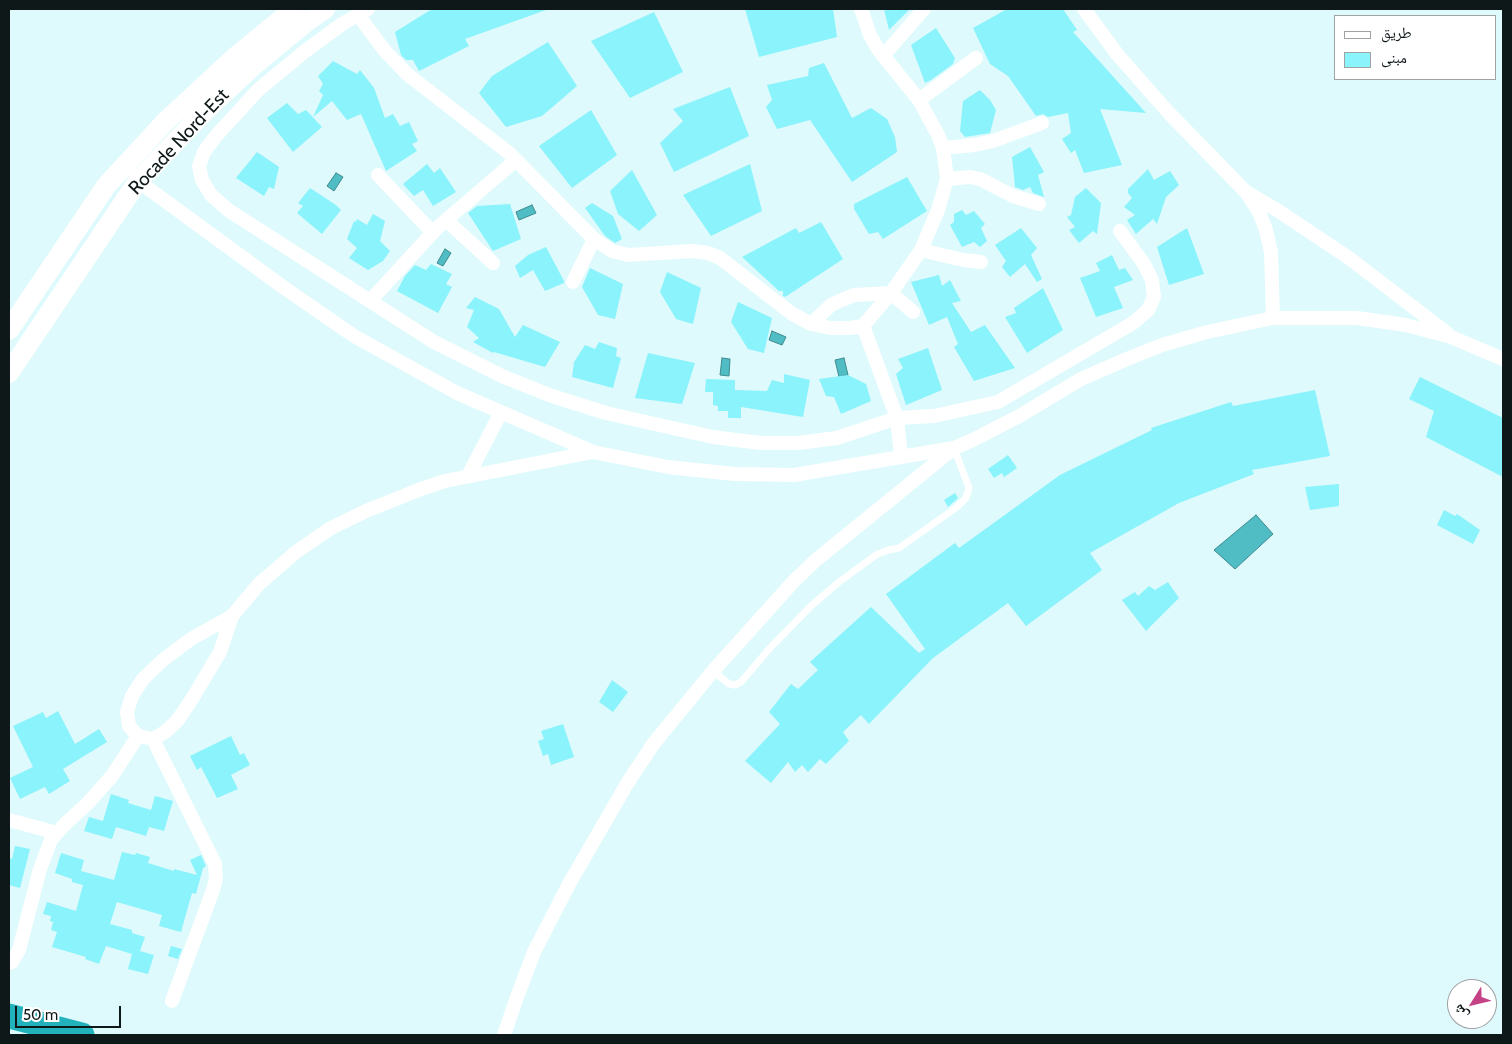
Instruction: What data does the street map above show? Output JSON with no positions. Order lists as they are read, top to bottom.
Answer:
{
  "streets": {
    "street": ["Rocade Nord-Est"]
  },
  "legend": ["طريق", "مبنى"],
  "scale_bar": "50 m",
  "north": "bottom left"
}
